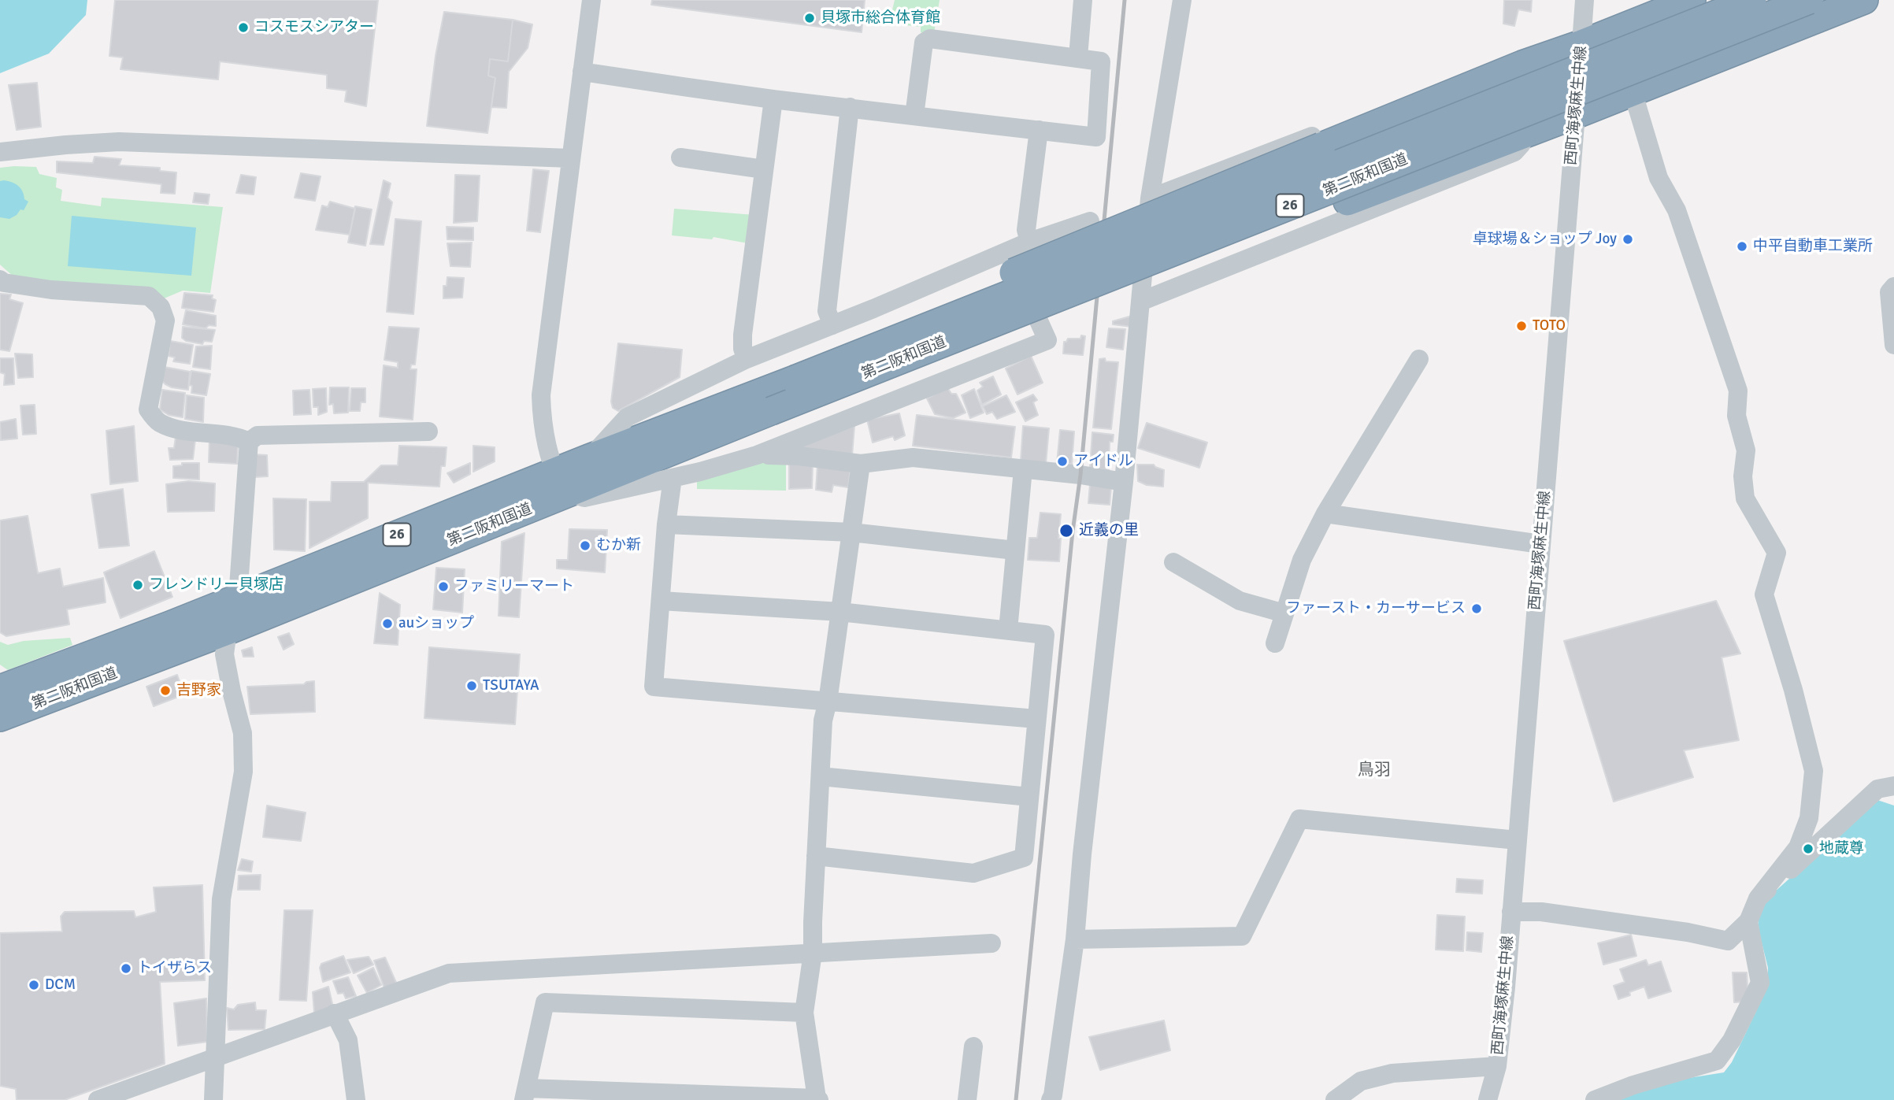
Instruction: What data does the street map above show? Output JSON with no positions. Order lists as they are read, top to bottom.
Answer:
{
  "streets": {
    "highway": ["第二阪和国道", "26"],
    "street": ["西町海塚麻生中線"]
  },
  "districts": ["鳥羽"],
  "places": [
    "貝塚市総合体育館",
    "コスモスシアター",
    "卓球場＆ショップ Joy",
    "中平自動車工業所",
    "TOTO",
    "アイドル",
    "近義の里",
    "むか新",
    "フレンドリー貝塚店",
    "ファミリーマート",
    "ファースト・カーサービス",
    "auショップ",
    "TSUTAYA",
    "吉野家",
    "地蔵尊",
    "トイザらス",
    "DCM"
  ]
}
